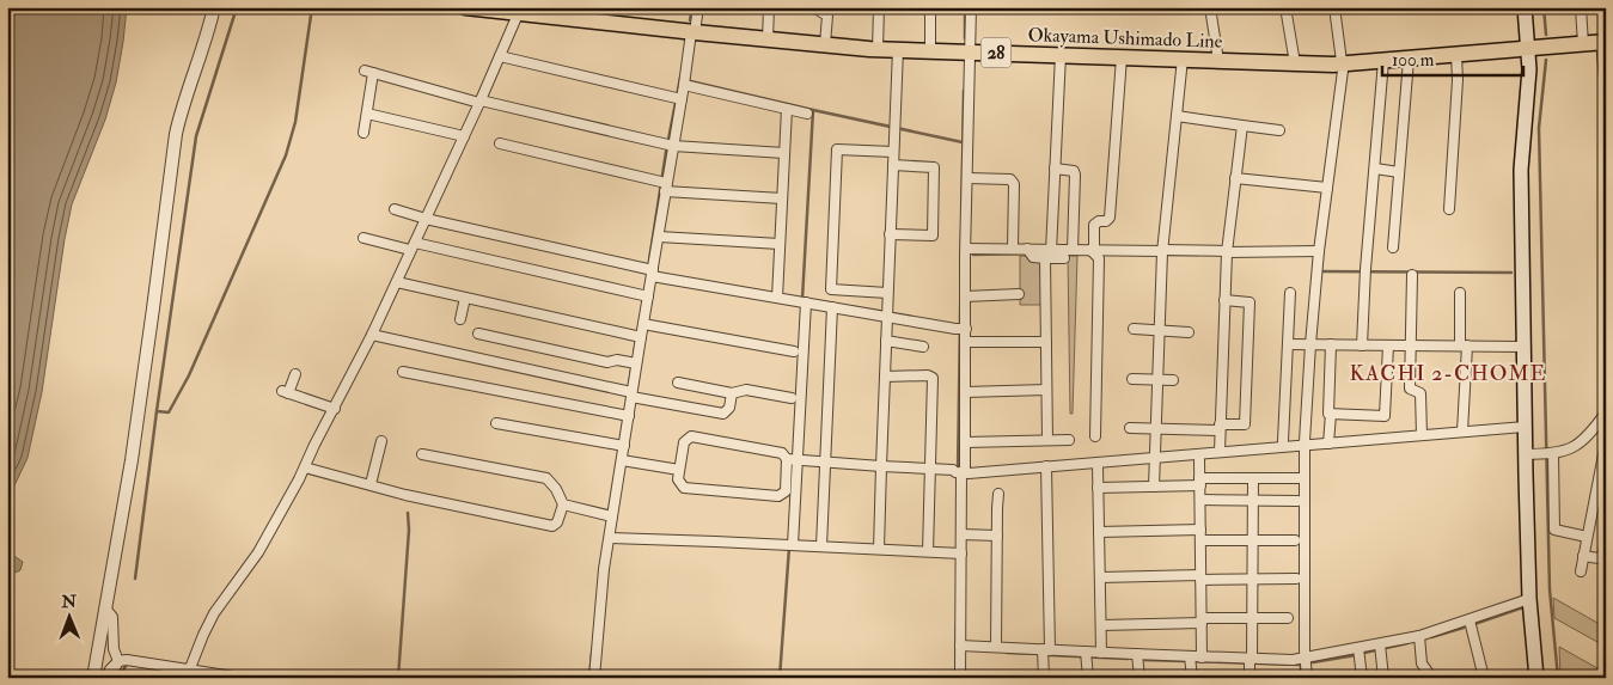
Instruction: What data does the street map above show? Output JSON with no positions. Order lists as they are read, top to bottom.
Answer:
{
  "streets": {
    "main road": ["Okayama Ushimado Line", "28"]
  },
  "districts": ["KACHI 2-CHOME"],
  "scale_bar": "100 m",
  "north": "top"
}
